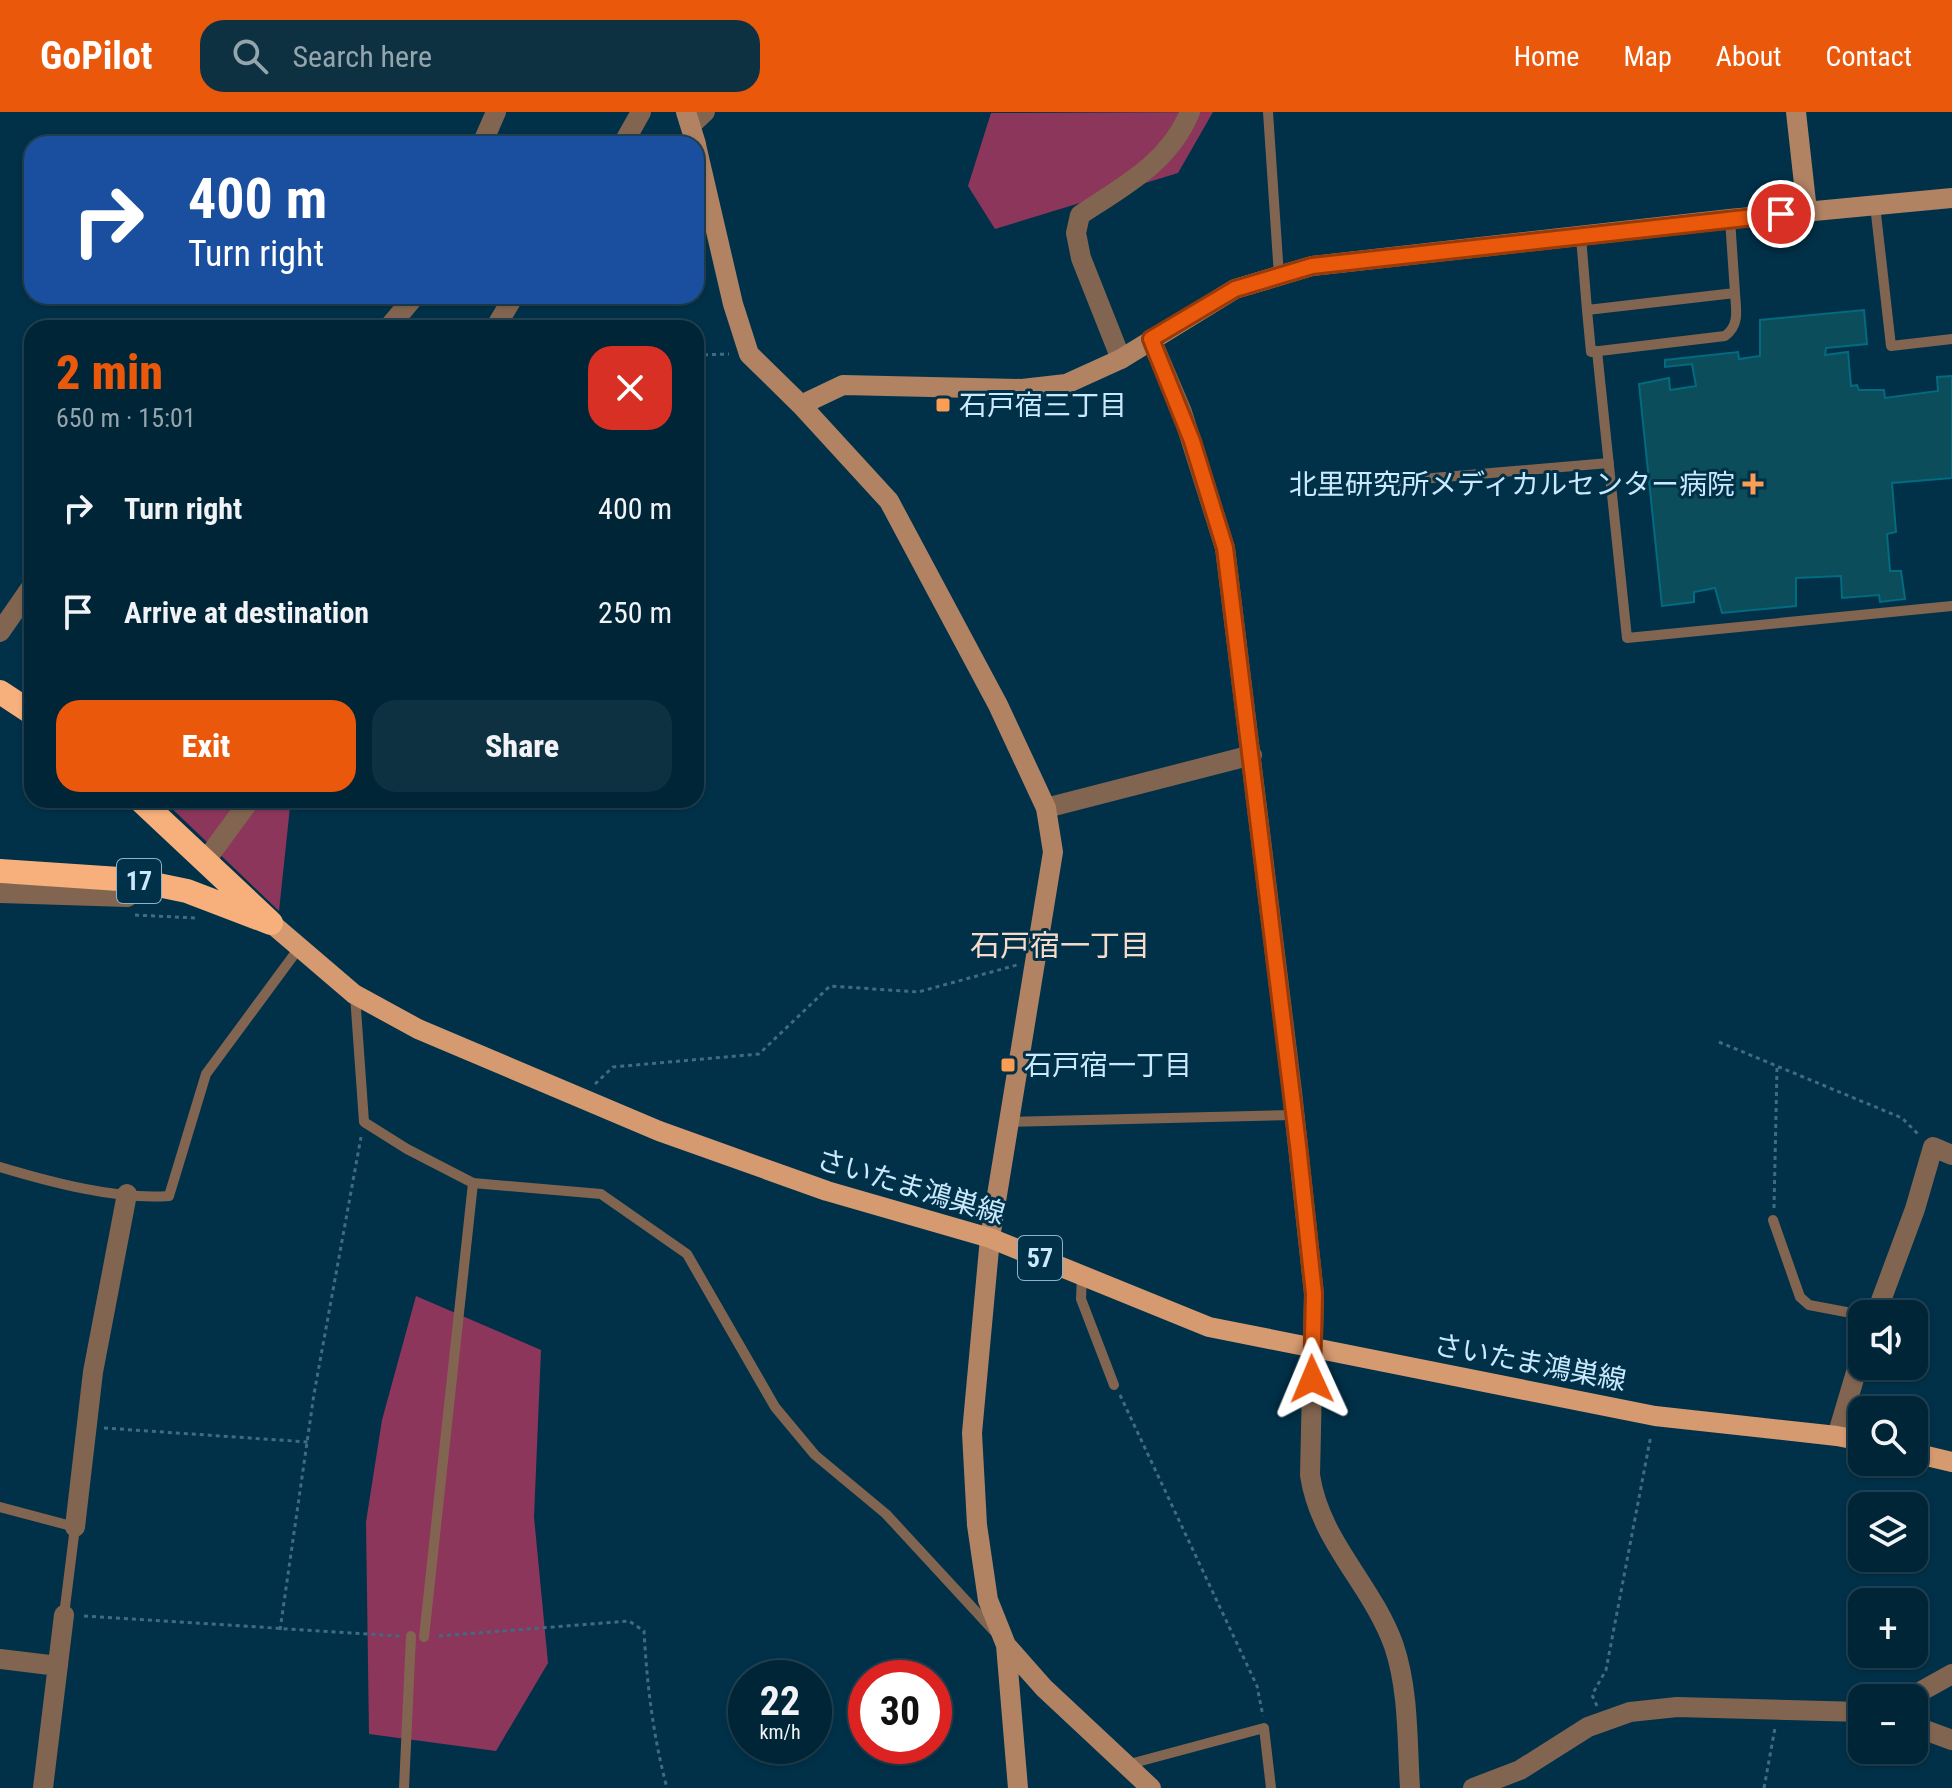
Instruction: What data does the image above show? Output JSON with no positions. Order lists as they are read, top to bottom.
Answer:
{
  "streets": {
    "highway": ["17"],
    "main road": ["さいたま鴻巣線", "57"]
  },
  "crossings": [
    ["17", "さいたま鴻巣線"]
  ],
  "districts": ["石戸宿一丁目"],
  "places": {
    "transit": ["石戸宿三丁目", "石戸宿一丁目"],
    "health": ["北里研究所メディカルセンター病院"]
  },
  "page": {
    "header": "GoPilot",
    "search": "Search here",
    "nav": [
      "Home",
      "Map",
      "About",
      "Contact"
    ],
    "turn": ["400 m", "Turn right"],
    "heading": ["2 min", "650 m · 15:01"],
    "list": [
      {
        "name": "Turn right",
        "value": "400 m"
      },
      {
        "name": "Arrive at destination",
        "value": "250 m"
      }
    ],
    "buttons": ["Exit", "Share"],
    "map_buttons": ["+", "−"],
    "speed": "22 km/h",
    "limit": "30"
  }
}
